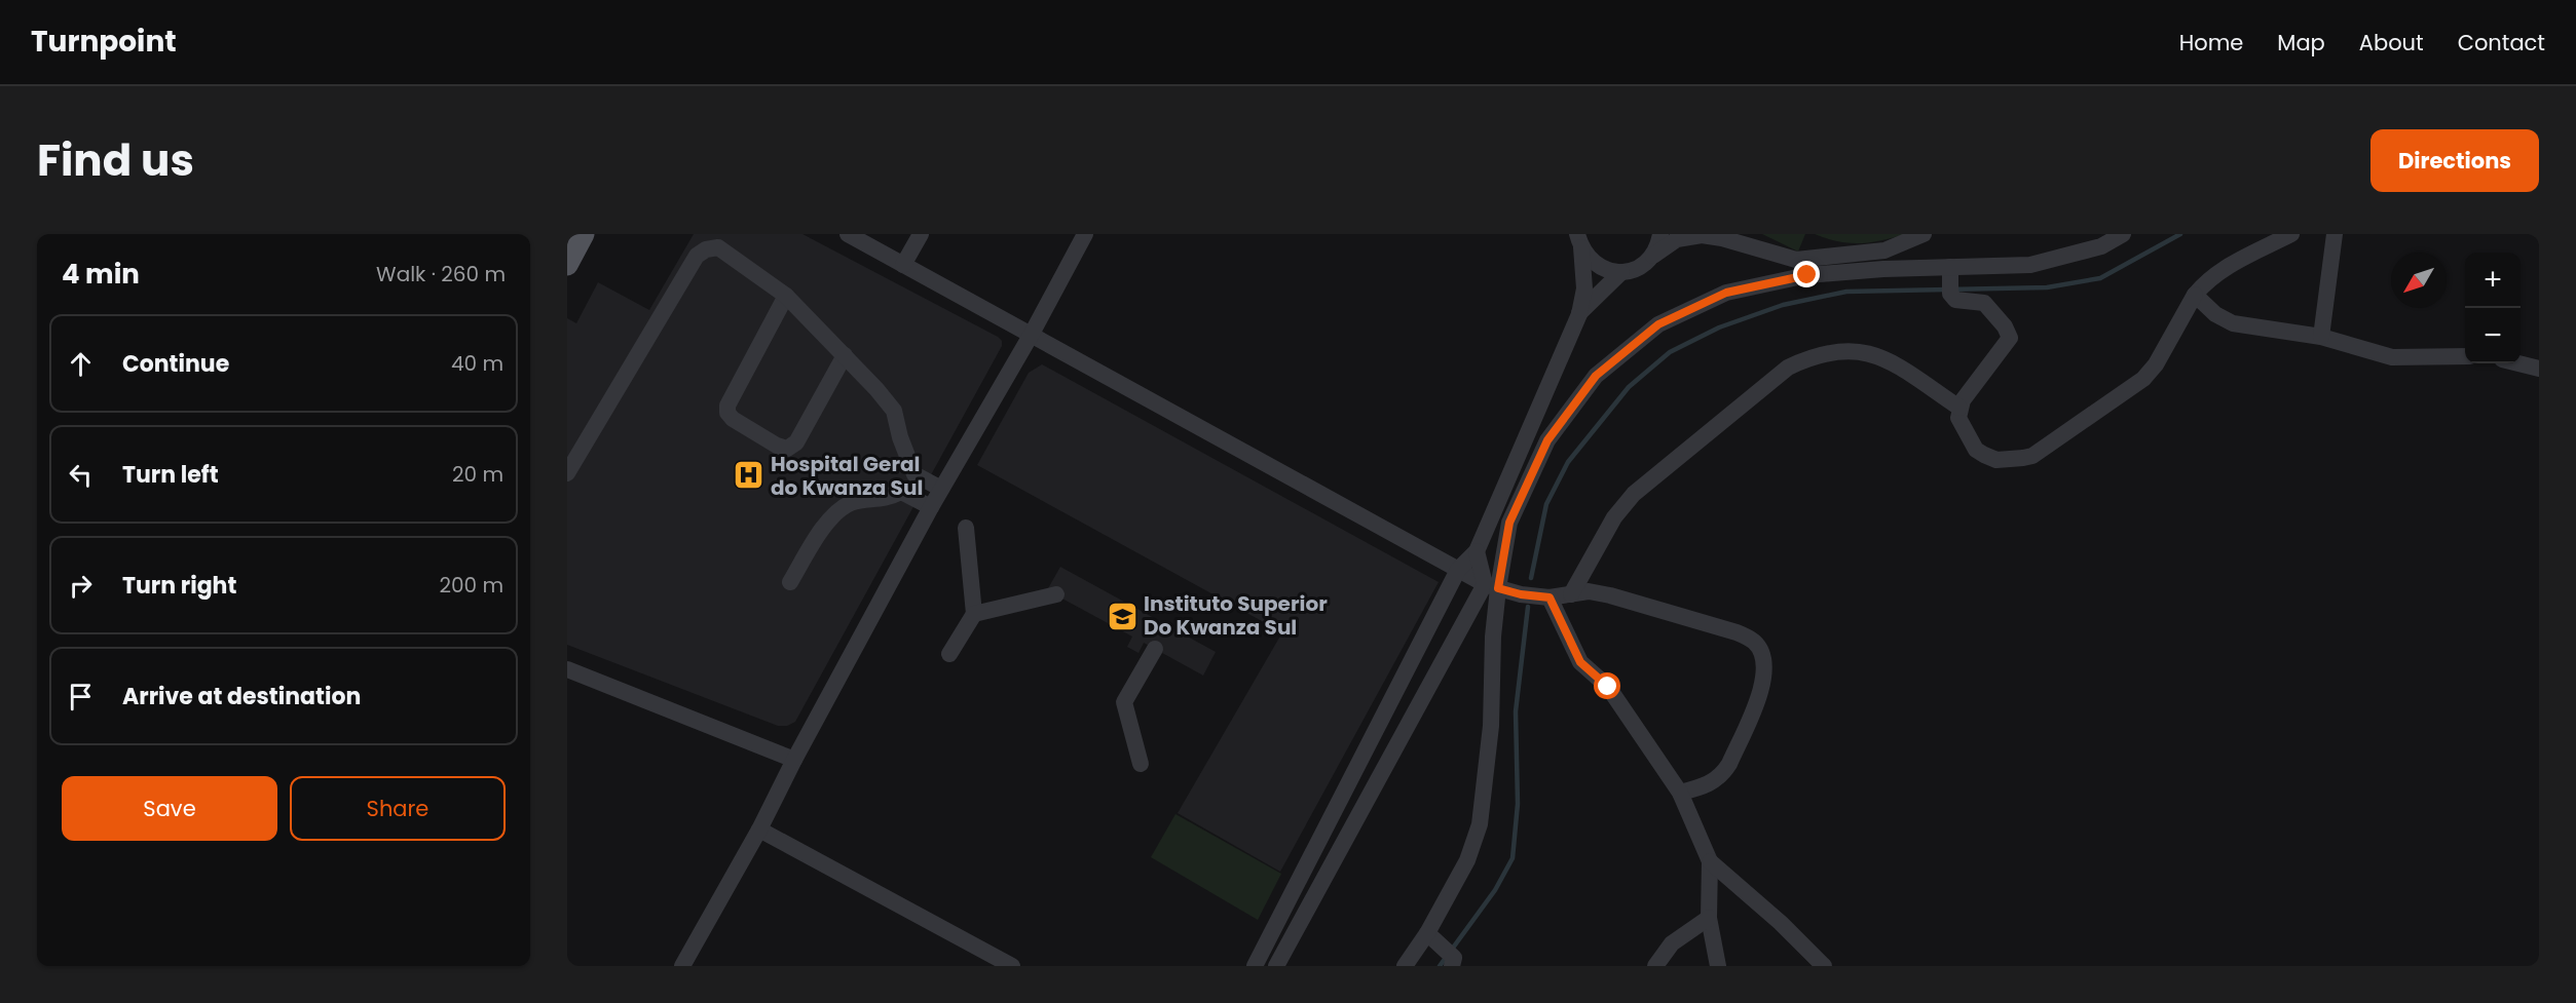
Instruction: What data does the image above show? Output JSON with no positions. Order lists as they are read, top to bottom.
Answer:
{
  "places": {
    "hospital": ["Hospital Geral do Kwanza Sul"],
    "school or university": ["Instituto Superior Do Kwanza Sul"]
  },
  "north": "bottom left",
  "page": {
    "header": "Turnpoint",
    "nav": [
      "Home",
      "Map",
      "About",
      "Contact"
    ],
    "title": "Find us",
    "buttons": [
      "Directions",
      ["Save", "Share"]
    ],
    "heading": ["4 min", "Walk · 260 m"],
    "map_buttons": ["+", "−"],
    "list": [
      ["Continue", "40 m"],
      ["Turn left", "20 m"],
      ["Turn right", "200 m"],
      "Arrive at destination"
    ]
  }
}
